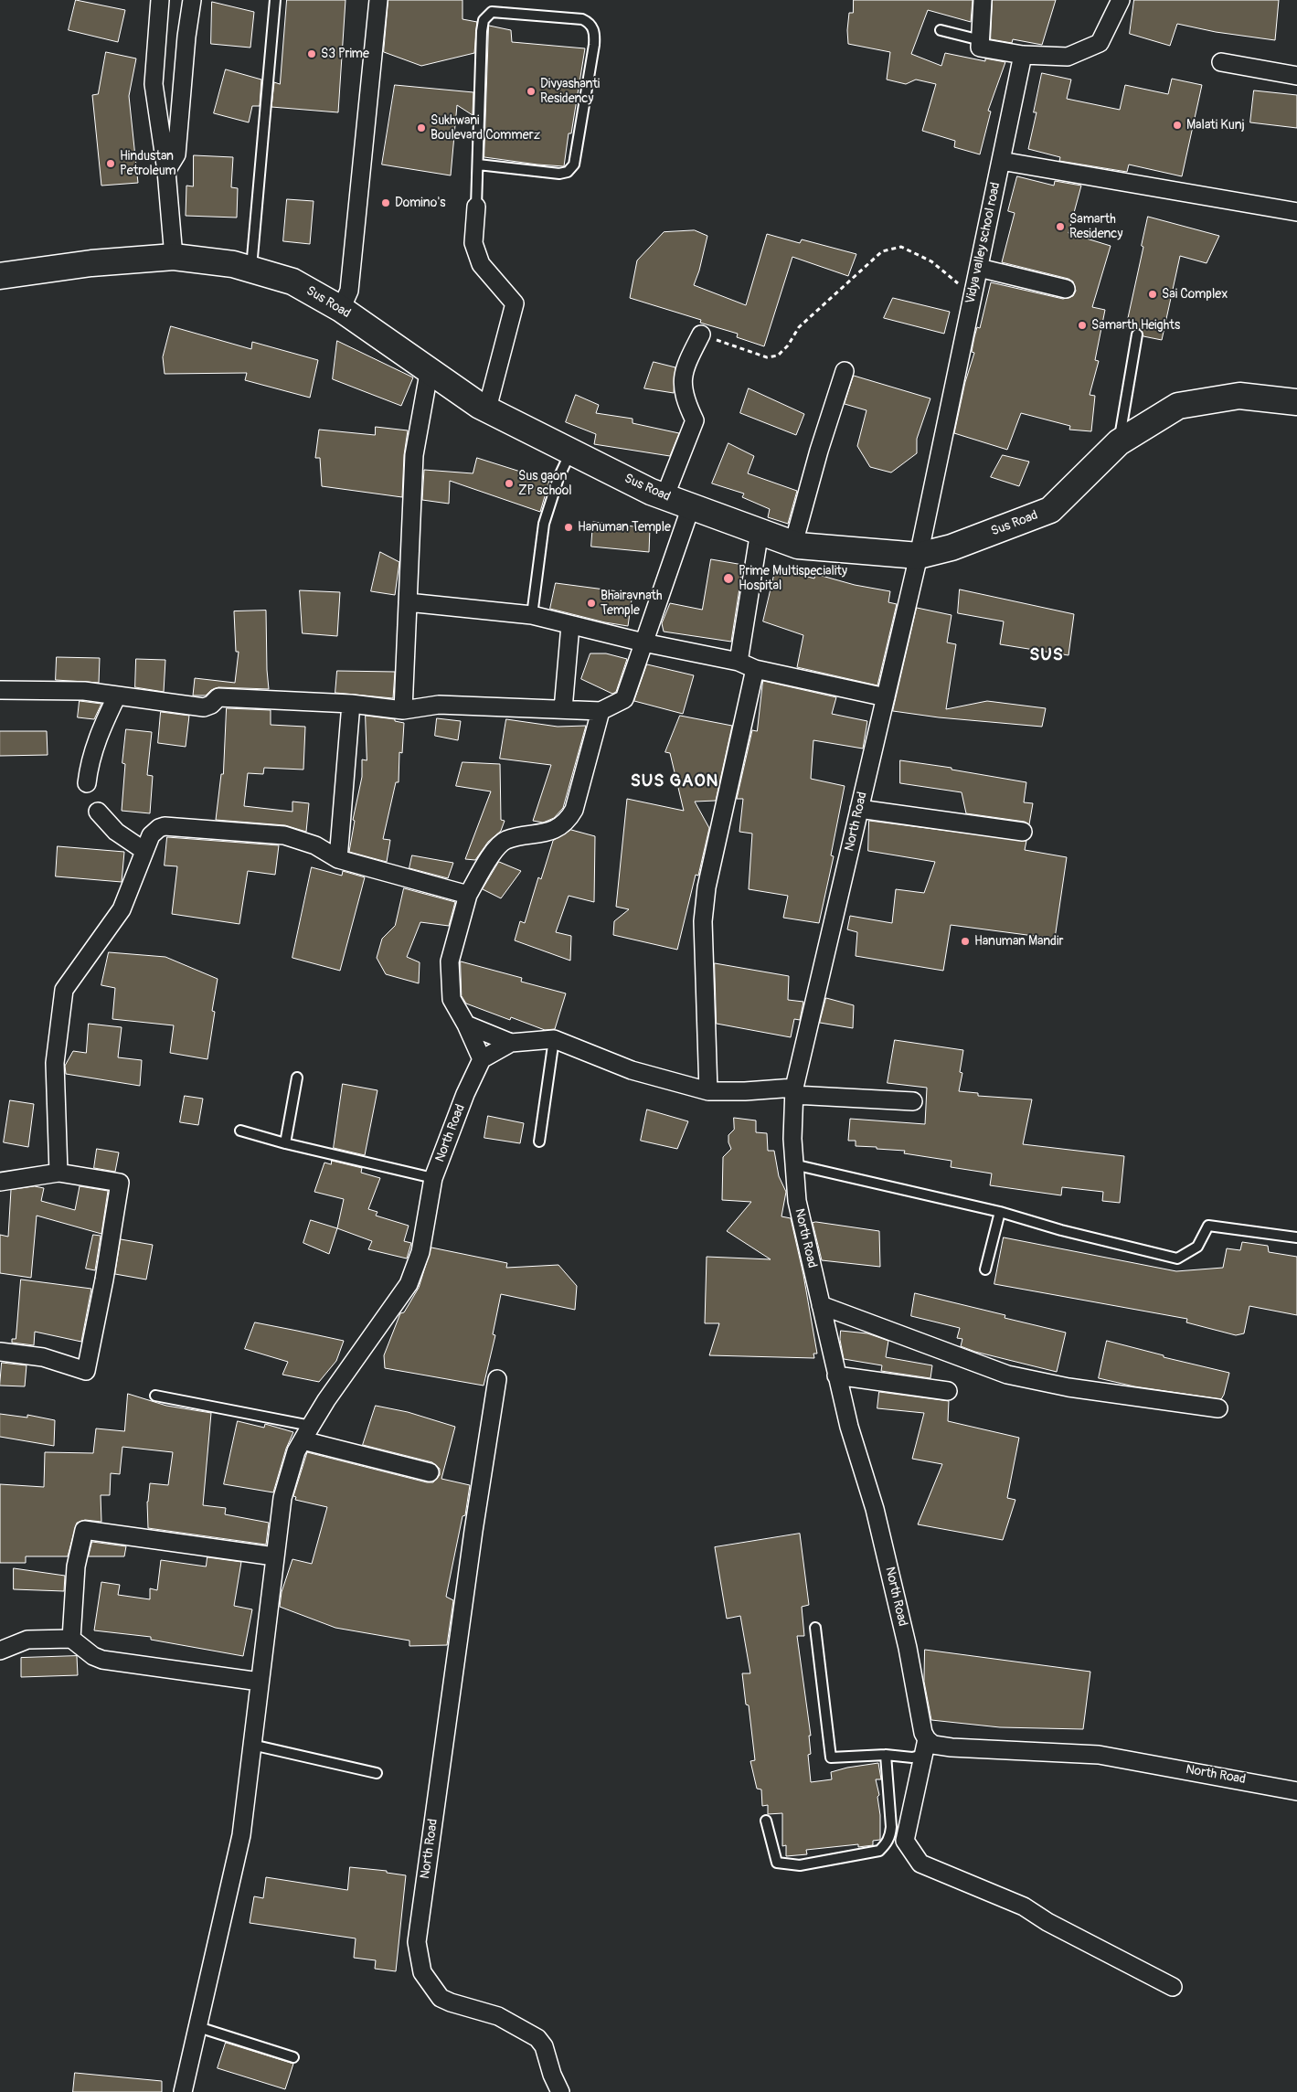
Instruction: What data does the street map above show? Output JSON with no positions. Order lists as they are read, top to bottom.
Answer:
{
  "streets": {
    "main road": ["Sus Road"],
    "street": ["Vidya valley school road", "North Road"]
  },
  "crossings": [
    ["Vidya valley school road", "Sus Road"],
    ["Vidya valley school road", "North Road"],
    ["Sus Road", "North Road"]
  ],
  "districts": ["SUS", "SUS GAON"],
  "places": [
    "S3 Prime",
    "Divyashanti Residency",
    "Malati Kunj",
    "Sukhwani Boulevard Commerz",
    "Hindustan Petroleum",
    "Domino's",
    "Samarth Residency",
    "Sai Complex",
    "Samarth Heights",
    "Sus gaon ZP school",
    "Hanuman Temple",
    "Prime Multispeciality Hospital",
    "Bhairavnath Temple",
    "Hanuman Mandir"
  ]
}
